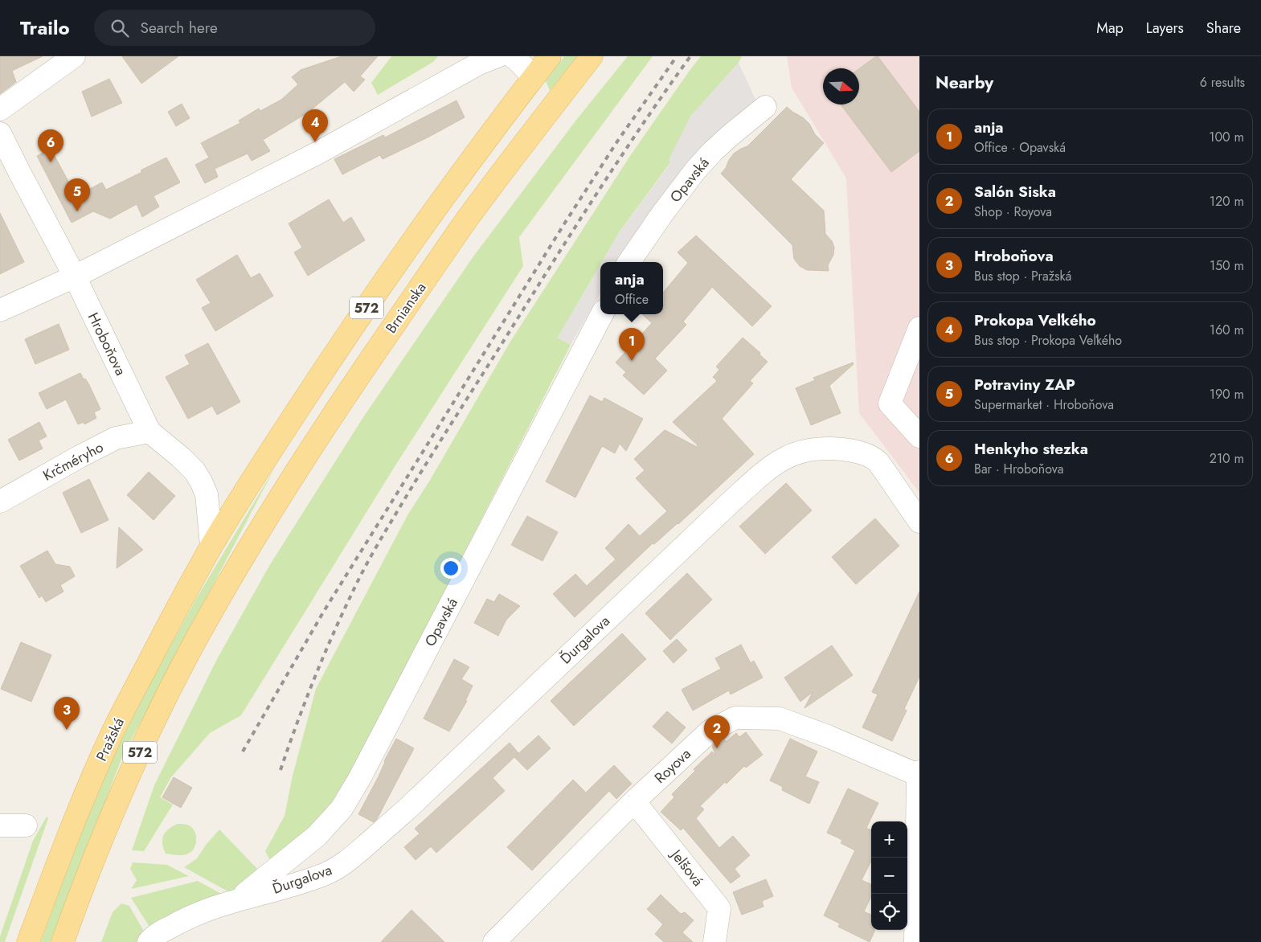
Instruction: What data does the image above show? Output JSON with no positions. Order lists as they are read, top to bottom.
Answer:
{
  "streets": {
    "main road": ["572", "Brnianska", "Pražská"],
    "street": [
      "Opavská",
      "Hroboňova",
      "Krčméryho",
      "Ďurgalova",
      "Royova",
      "Jelšová"
    ]
  },
  "crossings": [
    ["Opavská", "Ďurgalova"],
    ["572", "Hroboňova"],
    ["572", "Pražská"],
    ["Hroboňova", "Krčméryho"],
    ["Hroboňova", "Pražská"],
    ["Royova", "Jelšová"]
  ],
  "north": "right",
  "page": {
    "header": "Trailo",
    "search": "Search here",
    "nav": ["Map", "Layers", "Share"],
    "heading": ["Nearby", "6 results"],
    "list": [
      {
        "mark": "1",
        "name": "anja",
        "note": "Office · Opavská",
        "value": "100 m"
      },
      {
        "mark": "2",
        "name": "Salón Siska",
        "note": "Shop · Royova",
        "value": "120 m"
      },
      {
        "mark": "3",
        "name": "Hroboňova",
        "note": "Bus stop · Pražská",
        "value": "150 m"
      },
      {
        "mark": "4",
        "name": "Prokopa Veľkého",
        "note": "Bus stop · Prokopa Veľkého",
        "value": "160 m"
      },
      {
        "mark": "5",
        "name": "Potraviny ZAP",
        "note": "Supermarket · Hroboňova",
        "value": "190 m"
      },
      {
        "mark": "6",
        "name": "Henkyho stezka",
        "note": "Bar · Hroboňova",
        "value": "210 m"
      }
    ],
    "pins": [
      "4",
      "6",
      "5",
      "1",
      "3",
      "2"
    ],
    "popup": ["anja", "Office"],
    "map_buttons": ["+", "−"]
  }
}
